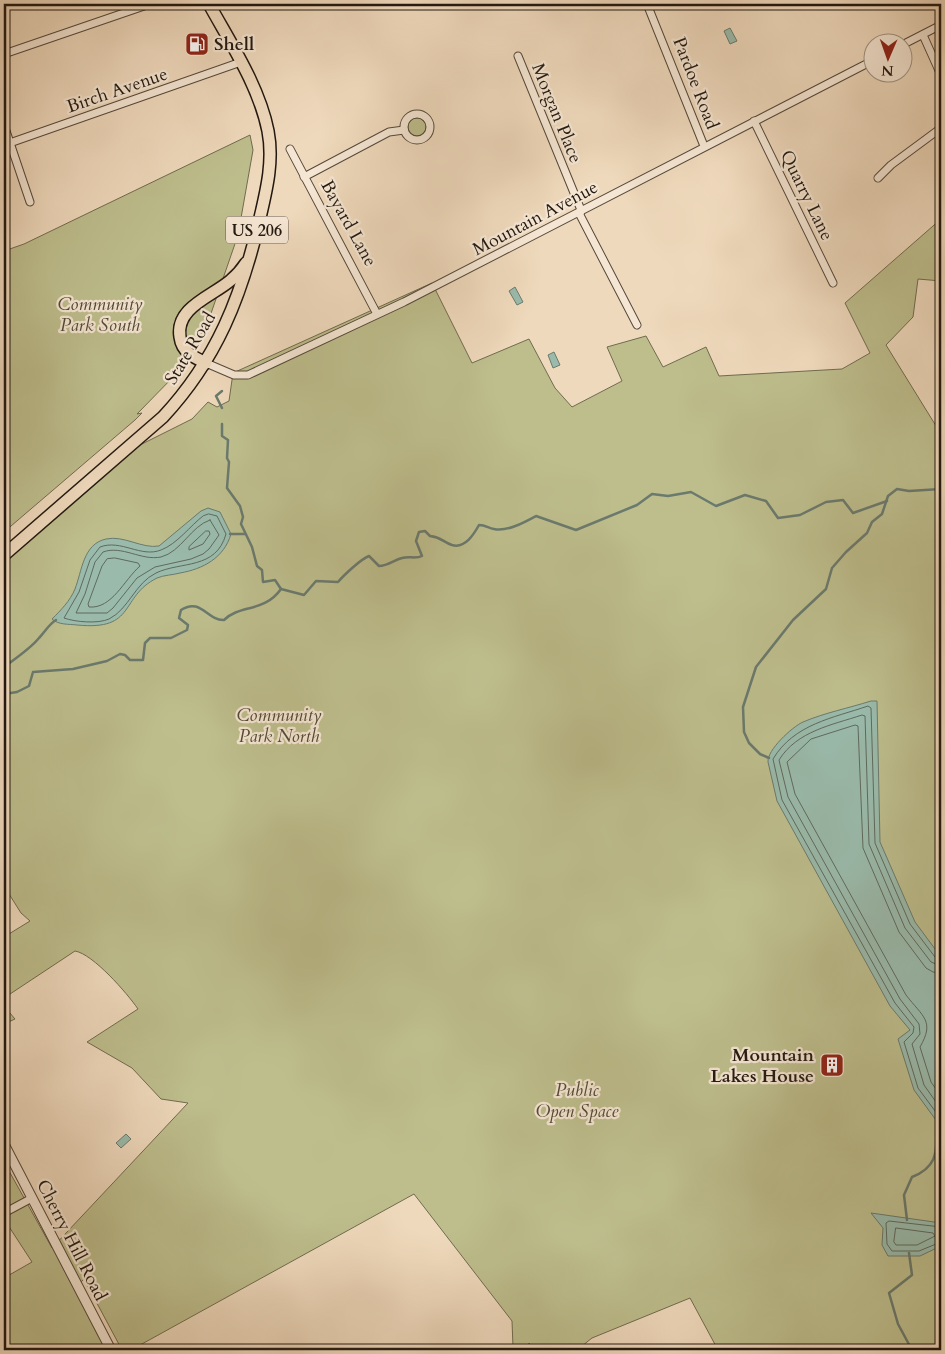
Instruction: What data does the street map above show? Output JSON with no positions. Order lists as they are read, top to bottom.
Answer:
{
  "streets": {
    "highway": ["US 206", "State Road"],
    "street": [
      "Pardoe Road",
      "Birch Avenue",
      "Morgan Place",
      "Quarry Lane",
      "Mountain Avenue",
      "Bayard Lane",
      "Cherry Hill Road"
    ]
  },
  "crossings": [
    ["Pardoe Road", "Mountain Avenue"],
    ["Birch Avenue", "US 206"],
    ["Birch Avenue", "State Road"],
    ["Morgan Place", "Mountain Avenue"],
    ["Quarry Lane", "Mountain Avenue"],
    ["Mountain Avenue", "Bayard Lane"],
    ["Mountain Avenue", "State Road"],
    ["US 206", "State Road"]
  ],
  "parks": ["Community Park South", "Community Park North", "Public Open Space"],
  "places": {
    "fuel station": ["Shell"],
    "building": ["Mountain Lakes House"]
  },
  "north": "bottom"
}
